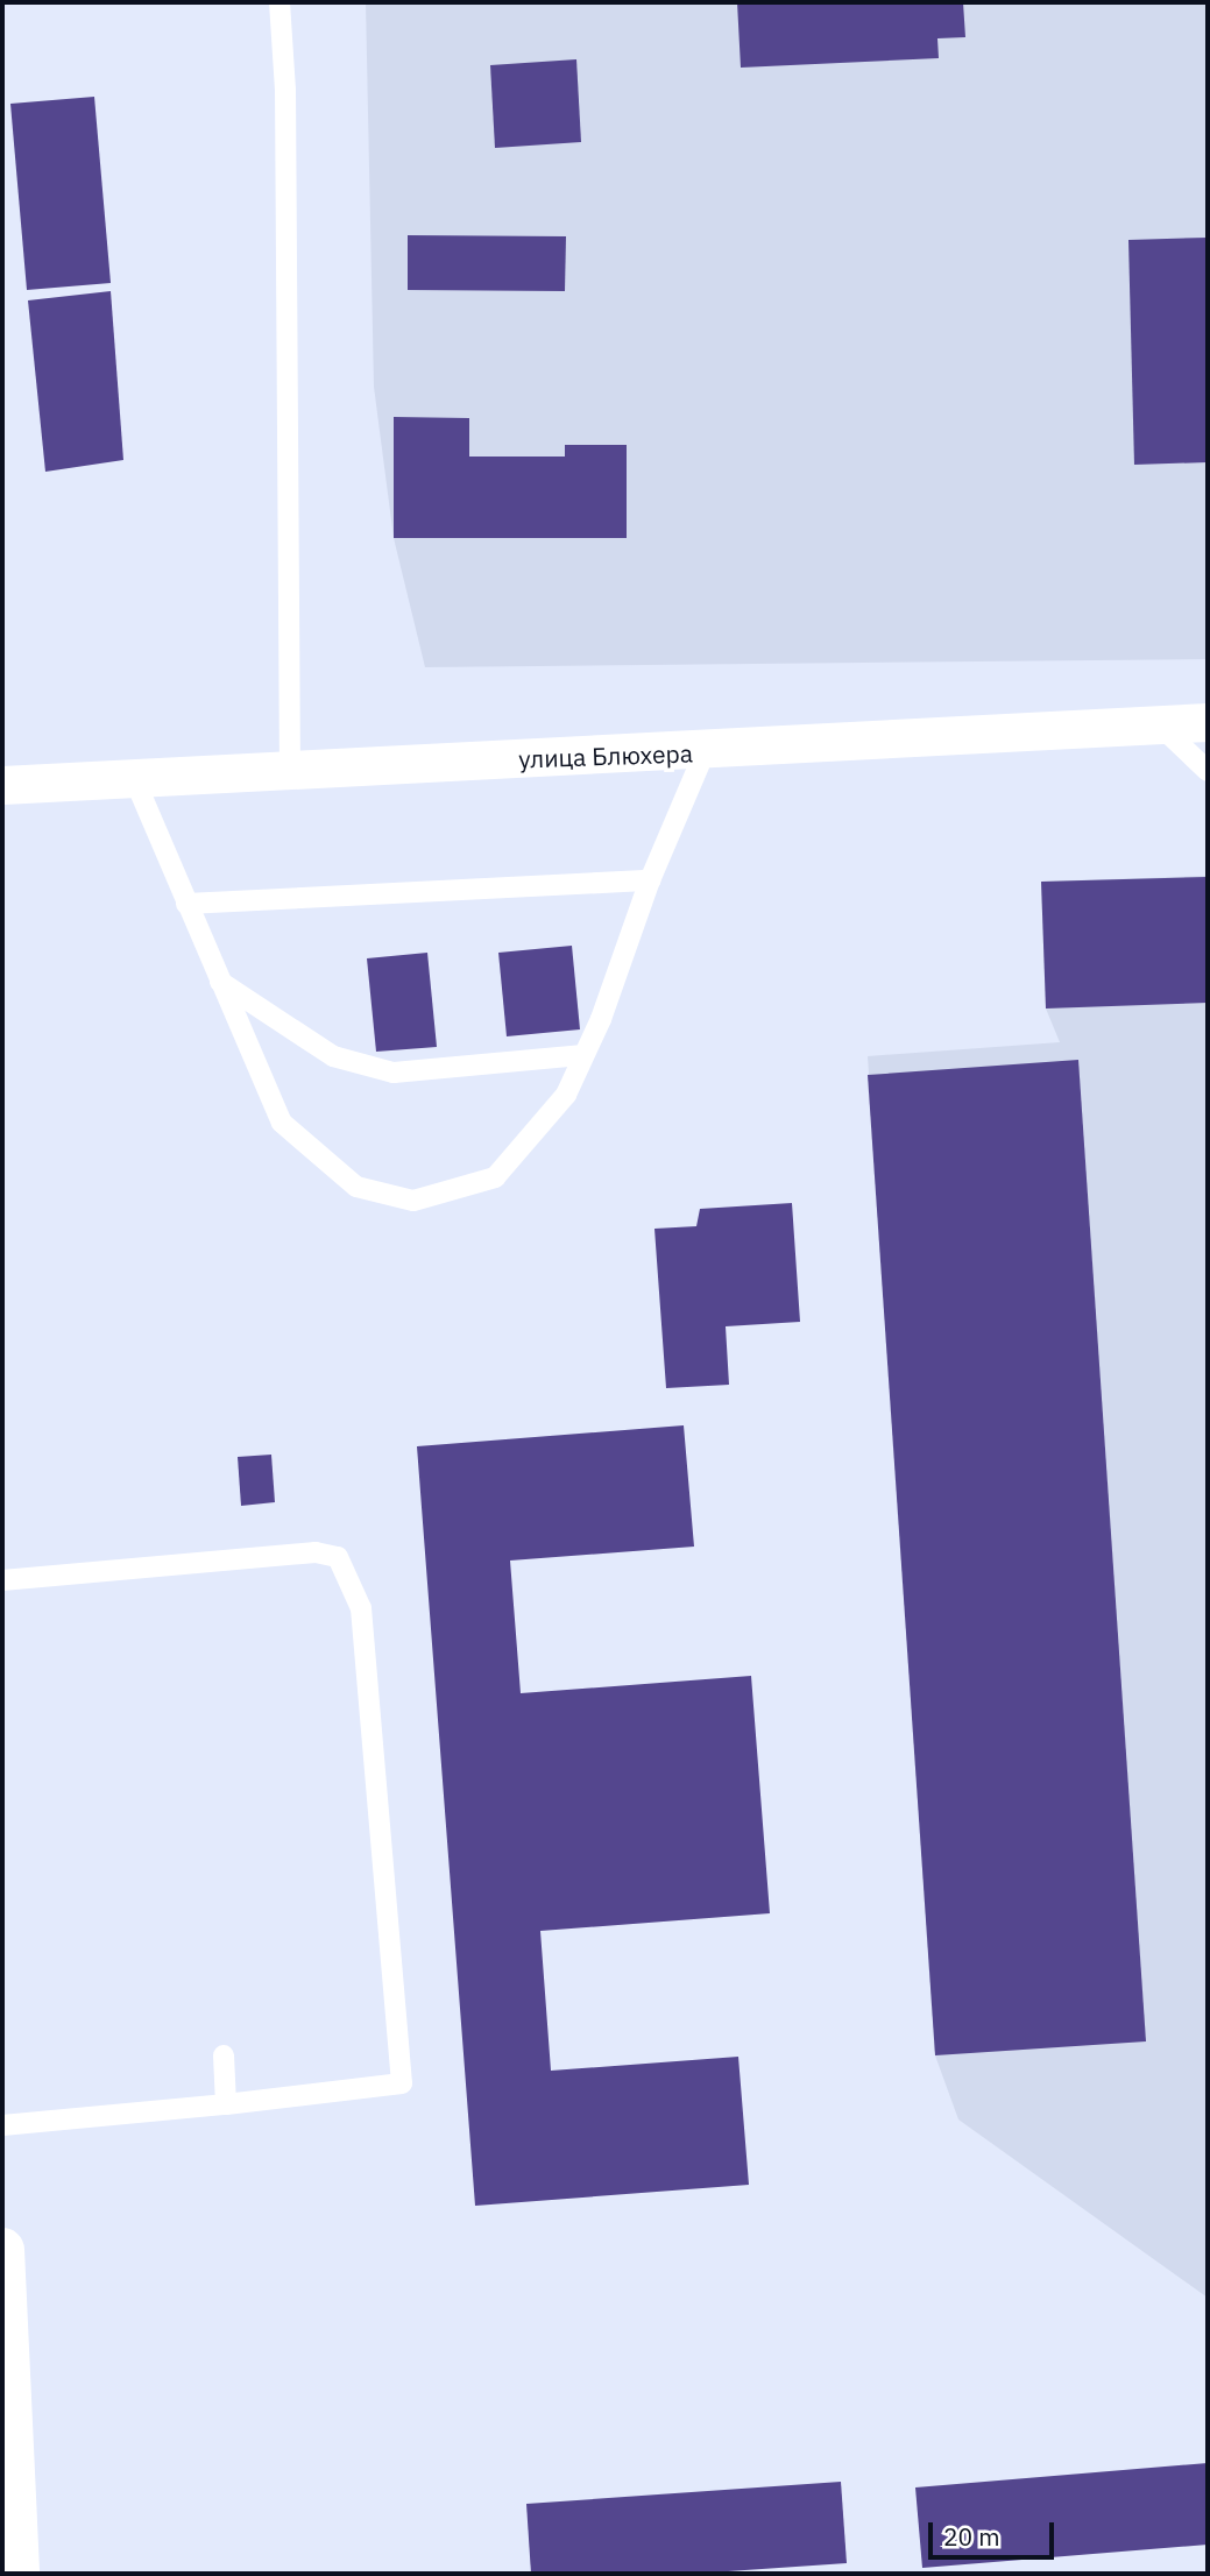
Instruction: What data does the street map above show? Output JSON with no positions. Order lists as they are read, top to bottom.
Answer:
{
  "streets": {
    "street": ["улица Блюхера"]
  },
  "scale_bar": "20 m"
}
